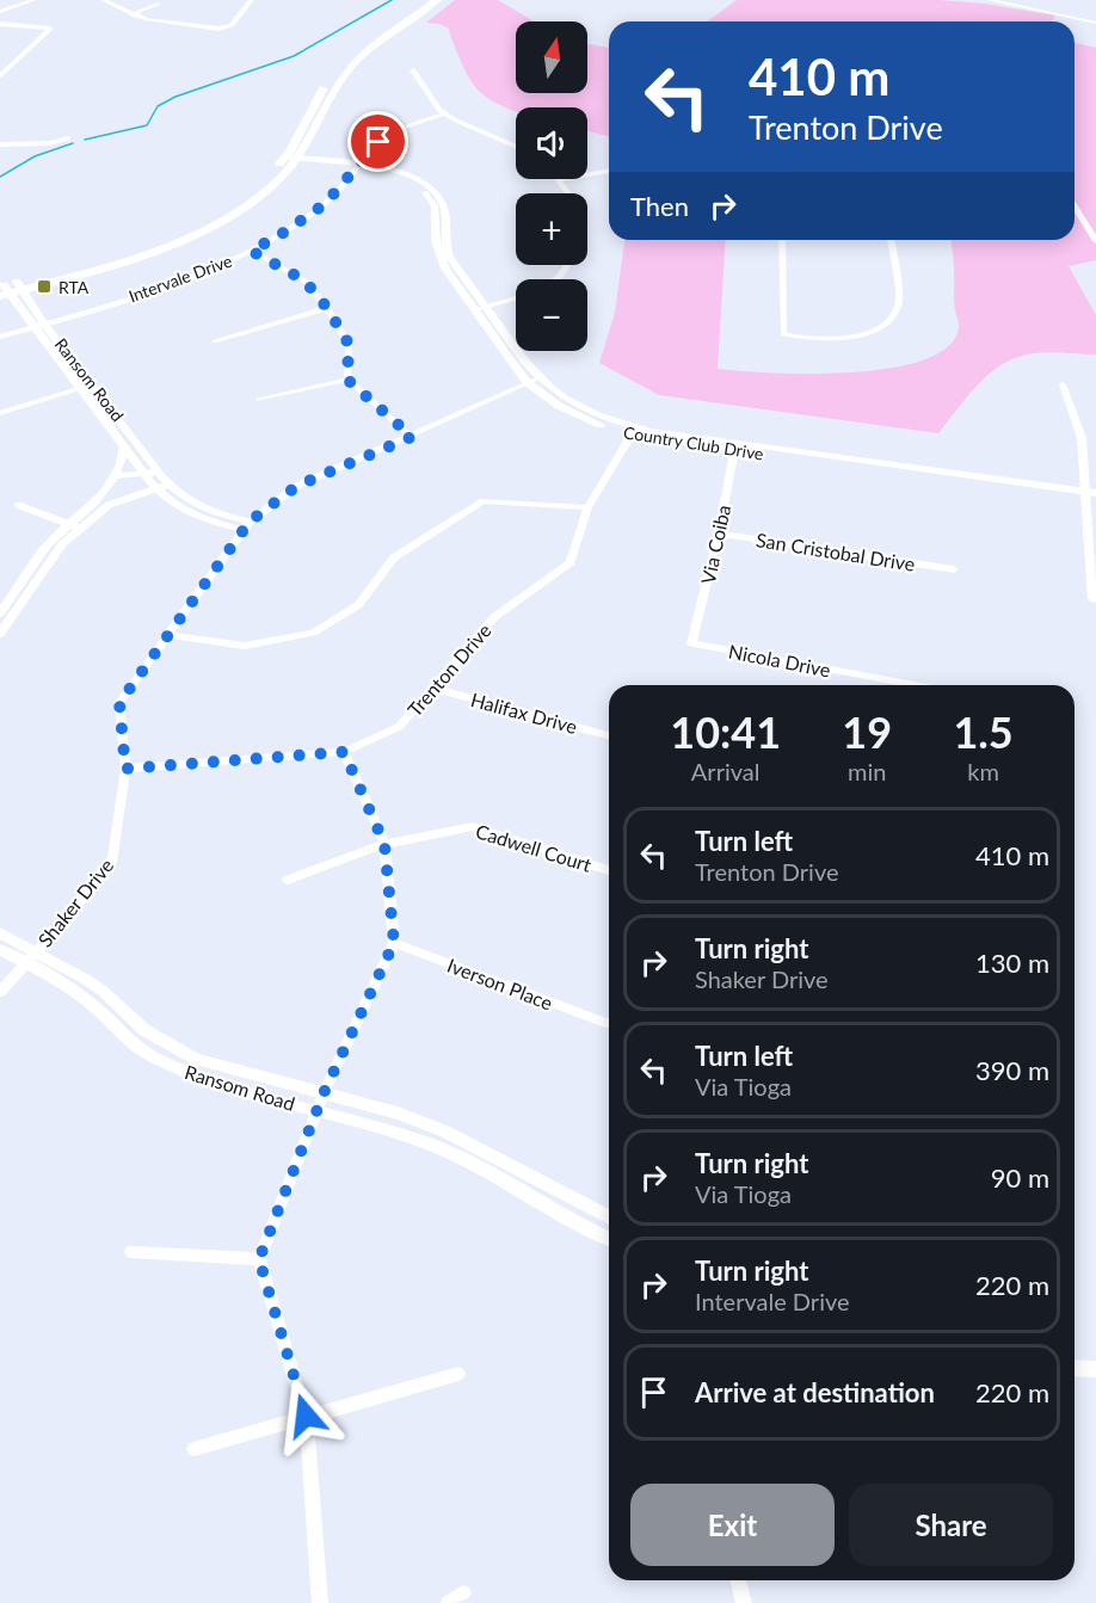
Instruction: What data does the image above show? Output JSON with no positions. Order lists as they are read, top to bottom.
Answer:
{
  "streets": {
    "street": [
      "Intervale Drive",
      "Ransom Road",
      "Country Club Drive",
      "Via Coiba",
      "San Cristobal Drive",
      "Nicola Drive",
      "Trenton Drive",
      "Halifax Drive",
      "Cadwell Court",
      "Shaker Drive",
      "Iverson Place"
    ]
  },
  "crossings": [
    ["Intervale Drive", "Ransom Road"],
    ["Intervale Drive", "Country Club Drive"],
    ["Ransom Road", "Shaker Drive"],
    ["Country Club Drive", "Via Coiba"],
    ["Country Club Drive", "Trenton Drive"],
    ["Country Club Drive", "Shaker Drive"],
    ["Via Coiba", "San Cristobal Drive"],
    ["Via Coiba", "Nicola Drive"],
    ["Trenton Drive", "Halifax Drive"],
    ["Trenton Drive", "Shaker Drive"]
  ],
  "places": {
    "transit": ["RTA"]
  },
  "north": "top",
  "page": {
    "map_buttons": ["+", "−"],
    "turn": ["410 m", "Trenton Drive"],
    "then": "Then",
    "eta": [
      "10:41",
      "Arrival",
      "19",
      "min",
      "1.5",
      "km"
    ],
    "list": [
      {
        "name": "Turn left",
        "note": "Trenton Drive",
        "value": "410 m"
      },
      {
        "name": "Turn right",
        "note": "Shaker Drive",
        "value": "130 m"
      },
      {
        "name": "Turn left",
        "note": "Via Tioga",
        "value": "390 m"
      },
      {
        "name": "Turn right",
        "note": "Via Tioga",
        "value": "90 m"
      },
      {
        "name": "Turn right",
        "note": "Intervale Drive",
        "value": "220 m"
      },
      {
        "name": "Arrive at destination",
        "value": "220 m"
      }
    ],
    "buttons": ["Exit", "Share"]
  }
}
